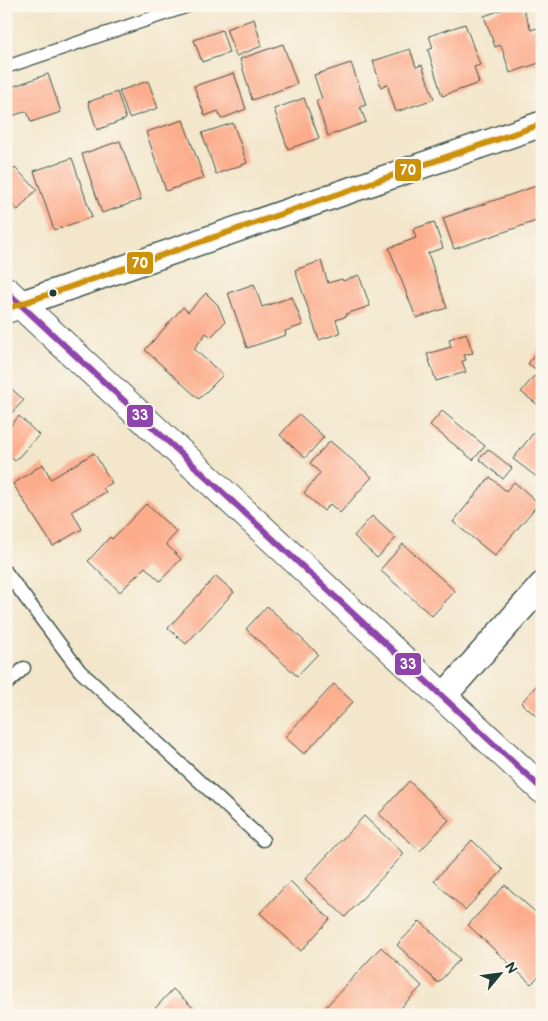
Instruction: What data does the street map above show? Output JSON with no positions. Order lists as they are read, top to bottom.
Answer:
{
  "lines": ["transit line 70", "transit line 33"],
  "north": "top right"
}
